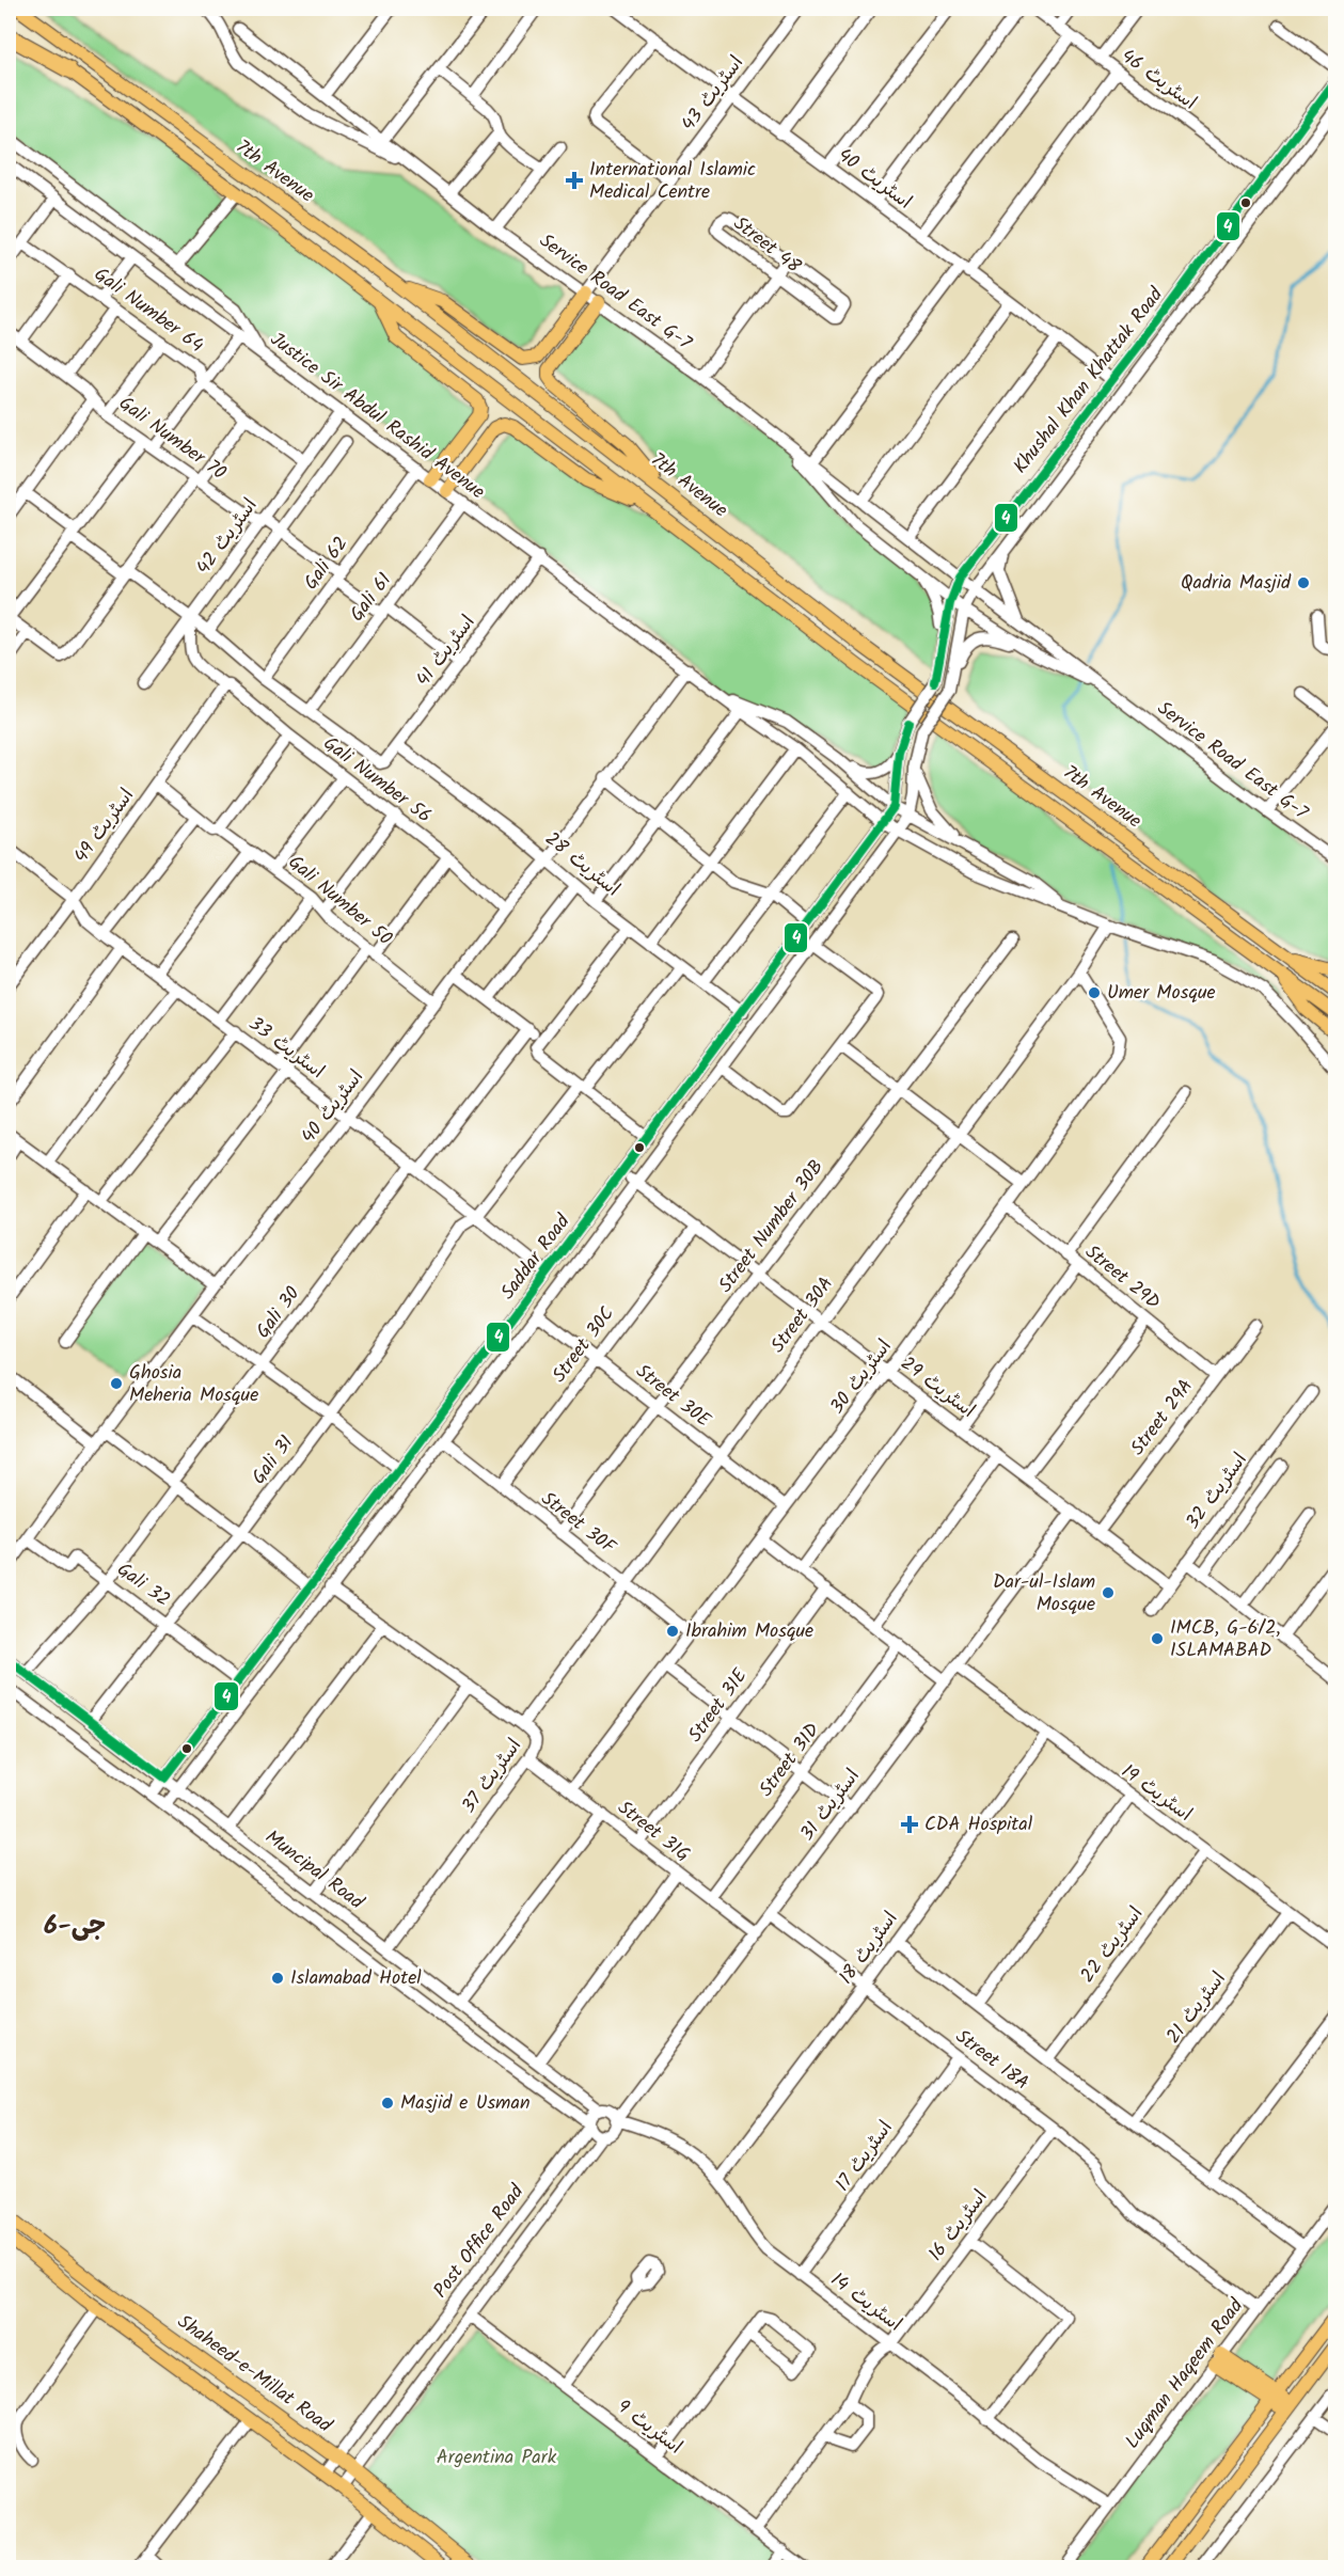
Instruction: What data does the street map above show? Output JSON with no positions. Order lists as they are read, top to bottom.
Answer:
{
  "streets": {
    "main road": ["7th Avenue", "Shaheed-e-Millat Road"],
    "street": [
      "اسٹریٹ 46",
      "اسٹریٹ 43",
      "اسٹریٹ 40",
      "Street 48",
      "Service Road East G-7",
      "Gali Number 64",
      "Khushal Khan Khattak Road",
      "Justice Sir Abdul Rashid Avenue",
      "Gali Number 70",
      "اسٹریٹ 42",
      "Gali 62",
      "Gali 61",
      "اسٹریٹ 41",
      "Gali Number 56",
      "اسٹریٹ 49",
      "اسٹریٹ 28",
      "Gali Number 50",
      "اسٹریٹ 33",
      "Street Number 30B",
      "Saddar Road",
      "Street 29D",
      "Gali 30",
      "Street 30A",
      "Street 30C",
      "اسٹریٹ 30",
      "اسٹریٹ 29",
      "Street 30E",
      "Street 29A",
      "Gali 31",
      "اسٹریٹ 32",
      "Street 30F",
      "Gali 32",
      "Street 31E",
      "Street 31D",
      "اسٹریٹ 37",
      "اسٹریٹ 19",
      "اسٹریٹ 31",
      "Street 31G",
      "Muncipal Road",
      "اسٹریٹ 22",
      "اسٹریٹ 18",
      "اسٹریٹ 21",
      "Street 18A",
      "اسٹریٹ 17",
      "اسٹریٹ 16",
      "Post Office Road",
      "اسٹریٹ 14",
      "Luqman Haqeem Road",
      "اسٹریٹ 9"
    ]
  },
  "crossings": [
    ["اسٹریٹ 46", "Khushal Khan Khattak Road"],
    ["اسٹریٹ 43", "اسٹریٹ 40"],
    ["اسٹریٹ 43", "Service Road East G-7"],
    ["اسٹریٹ 40", "Khushal Khan Khattak Road"],
    ["اسٹریٹ 40", "Justice Sir Abdul Rashid Avenue"],
    ["اسٹریٹ 40", "Gali Number 56"],
    ["اسٹریٹ 40", "اسٹریٹ 28"],
    ["اسٹریٹ 40", "Gali Number 50"],
    ["اسٹریٹ 40", "اسٹریٹ 33"],
    ["اسٹریٹ 40", "Gali 32"],
    ["Service Road East G-7", "Khushal Khan Khattak Road"],
    ["Gali Number 64", "اسٹریٹ 42"],
    ["Khushal Khan Khattak Road", "Saddar Road"],
    ["Justice Sir Abdul Rashid Avenue", "اسٹریٹ 42"],
    ["Justice Sir Abdul Rashid Avenue", "Gali 62"],
    ["Justice Sir Abdul Rashid Avenue", "Gali 61"],
    ["Justice Sir Abdul Rashid Avenue", "اسٹریٹ 41"],
    ["Justice Sir Abdul Rashid Avenue", "Saddar Road"],
    ["Justice Sir Abdul Rashid Avenue", "Street 30A"],
    ["Gali Number 70", "اسٹریٹ 42"],
    ["Gali Number 70", "Gali 62"],
    ["Gali Number 70", "Gali 61"],
    ["Gali Number 70", "اسٹریٹ 41"],
    ["اسٹریٹ 42", "Gali Number 56"],
    ["Gali 61", "اسٹریٹ 41"],
    ["اسٹریٹ 41", "اسٹریٹ 28"],
    ["Gali Number 56", "اسٹریٹ 49"],
    ["اسٹریٹ 49", "Gali Number 50"],
    ["اسٹریٹ 49", "اسٹریٹ 33"],
    ["اسٹریٹ 28", "Saddar Road"],
    ["اسٹریٹ 28", "Gali 31"],
    ["اسٹریٹ 33", "Saddar Road"],
    ["اسٹریٹ 33", "Gali 30"],
    ["اسٹریٹ 33", "Gali 31"],
    ["Street Number 30B", "اسٹریٹ 29"],
    ["Street Number 30B", "Street 30E"],
    ["Street Number 30B", "Street 30F"],
    ["Saddar Road", "اسٹریٹ 29"],
    ["Saddar Road", "Street 30E"],
    ["Saddar Road", "Street 30F"],
    ["Saddar Road", "Gali 32"],
    ["Saddar Road", "اسٹریٹ 37"],
    ["Saddar Road", "Muncipal Road"],
    ["Street 29D", "اسٹریٹ 30"],
    ["Street 29D", "Street 29A"],
    ["Gali 30", "Gali 32"],
    ["Gali 30", "Muncipal Road"],
    ["Street 30A", "اسٹریٹ 30"],
    ["Street 30A", "اسٹریٹ 29"],
    ["Street 30A", "Street 30E"],
    ["Street 30A", "Street 30F"],
    ["Street 30A", "اسٹریٹ 37"],
    ["Street 30C", "اسٹریٹ 29"],
    ["Street 30C", "Street 30E"],
    ["Street 30C", "Street 30F"],
    ["اسٹریٹ 30", "اسٹریٹ 29"],
    ["اسٹریٹ 30", "Street 30E"],
    ["اسٹریٹ 30", "Street 30F"],
    ["اسٹریٹ 30", "Street 31G"],
    ["اسٹریٹ 29", "Street 29A"],
    ["اسٹریٹ 29", "اسٹریٹ 32"],
    ["اسٹریٹ 29", "اسٹریٹ 31"],
    ["Gali 31", "Gali 32"],
    ["Gali 31", "Muncipal Road"],
    ["Street 31E", "Street 31G"],
    ["Street 31D", "Street 31G"],
    ["اسٹریٹ 37", "Street 31G"],
    ["اسٹریٹ 37", "Muncipal Road"],
    ["اسٹریٹ 19", "اسٹریٹ 31"],
    ["اسٹریٹ 19", "اسٹریٹ 22"],
    ["اسٹریٹ 19", "اسٹریٹ 18"],
    ["اسٹریٹ 19", "اسٹریٹ 21"],
    ["اسٹریٹ 31", "Street 31G"],
    ["اسٹریٹ 31", "Muncipal Road"],
    ["اسٹریٹ 31", "Street 18A"],
    ["اسٹریٹ 31", "Post Office Road"],
    ["اسٹریٹ 31", "اسٹریٹ 14"],
    ["Muncipal Road", "Post Office Road"],
    ["Muncipal Road", "اسٹریٹ 14"],
    ["اسٹریٹ 18", "Street 18A"],
    ["اسٹریٹ 18", "اسٹریٹ 14"],
    ["Street 18A", "اسٹریٹ 17"],
    ["Street 18A", "اسٹریٹ 16"],
    ["Street 18A", "Luqman Haqeem Road"],
    ["اسٹریٹ 17", "اسٹریٹ 14"],
    ["اسٹریٹ 16", "اسٹریٹ 14"],
    ["اسٹریٹ 16", "اسٹریٹ 9"],
    ["Post Office Road", "اسٹریٹ 14"],
    ["Post Office Road", "Shaheed-e-Millat Road"],
    ["Post Office Road", "اسٹریٹ 9"],
    ["اسٹریٹ 14", "Luqman Haqeem Road"]
  ],
  "districts": ["جی-6"],
  "parks": ["Argentina Park"],
  "places": {
    "health": ["International Islamic Medical Centre", "CDA Hospital"],
    "other": [
      "Qadria Masjid",
      "Umer Mosque",
      "Ghosia Meheria Mosque",
      "Dar-ul-Islam Mosque",
      "Ibrahim Mosque",
      "IMCB, G-6/2, ISLAMABAD",
      "Islamabad Hotel",
      "Masjid e Usman"
    ]
  },
  "lines": ["transit line 4"]
}
